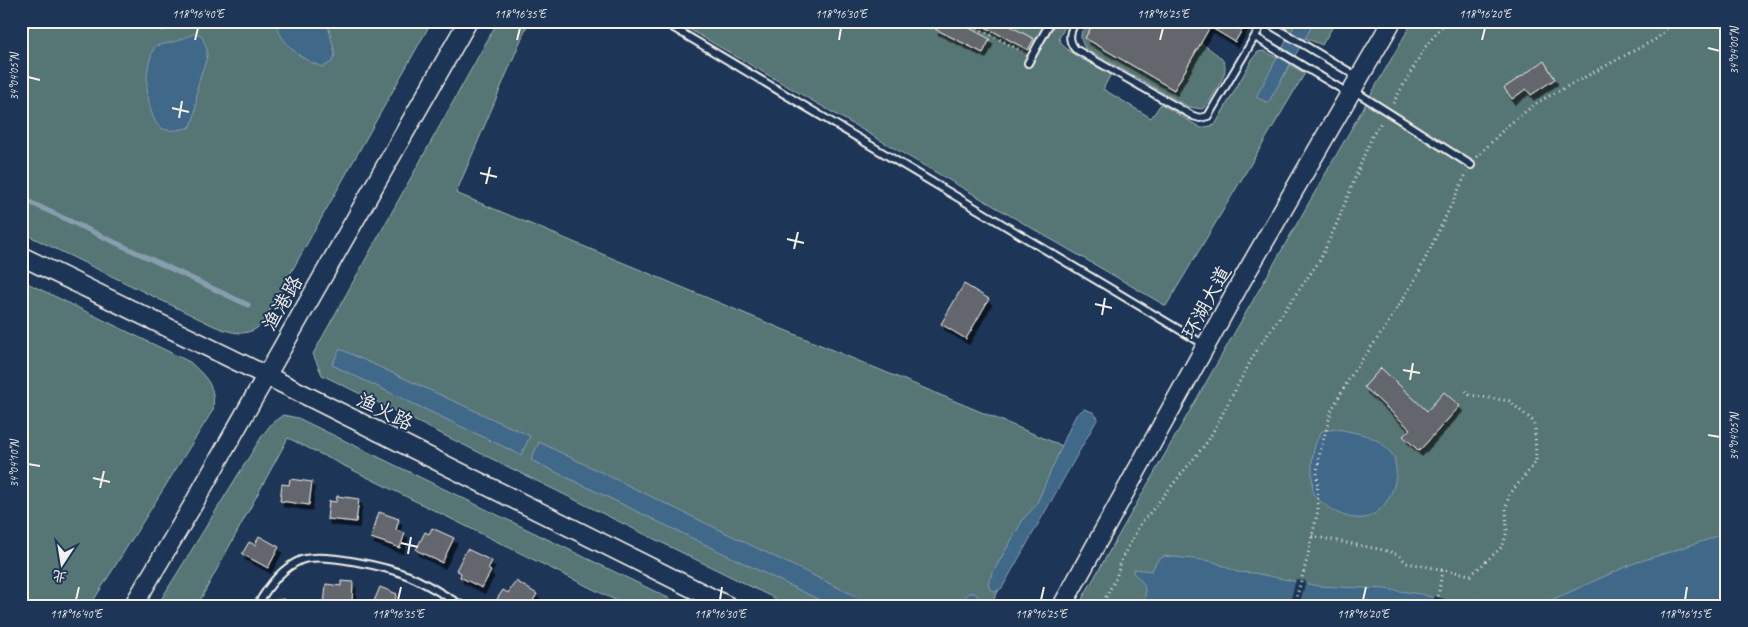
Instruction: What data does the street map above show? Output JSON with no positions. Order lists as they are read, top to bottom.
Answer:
{
  "streets": {
    "street": ["环湖大道", "渔港路", "渔火路"]
  },
  "crossings": [
    ["渔港路", "渔火路"]
  ],
  "north": "bottom",
  "coordinates": [
    "118°16'40\"E",
    "118°16'35\"E",
    "118°16'30\"E",
    "118°16'25\"E",
    "118°16'20\"E",
    "34°04'00\"N",
    "34°04'05\"N",
    "34°04'10\"N",
    "118°16'15\"E"
  ]
}
